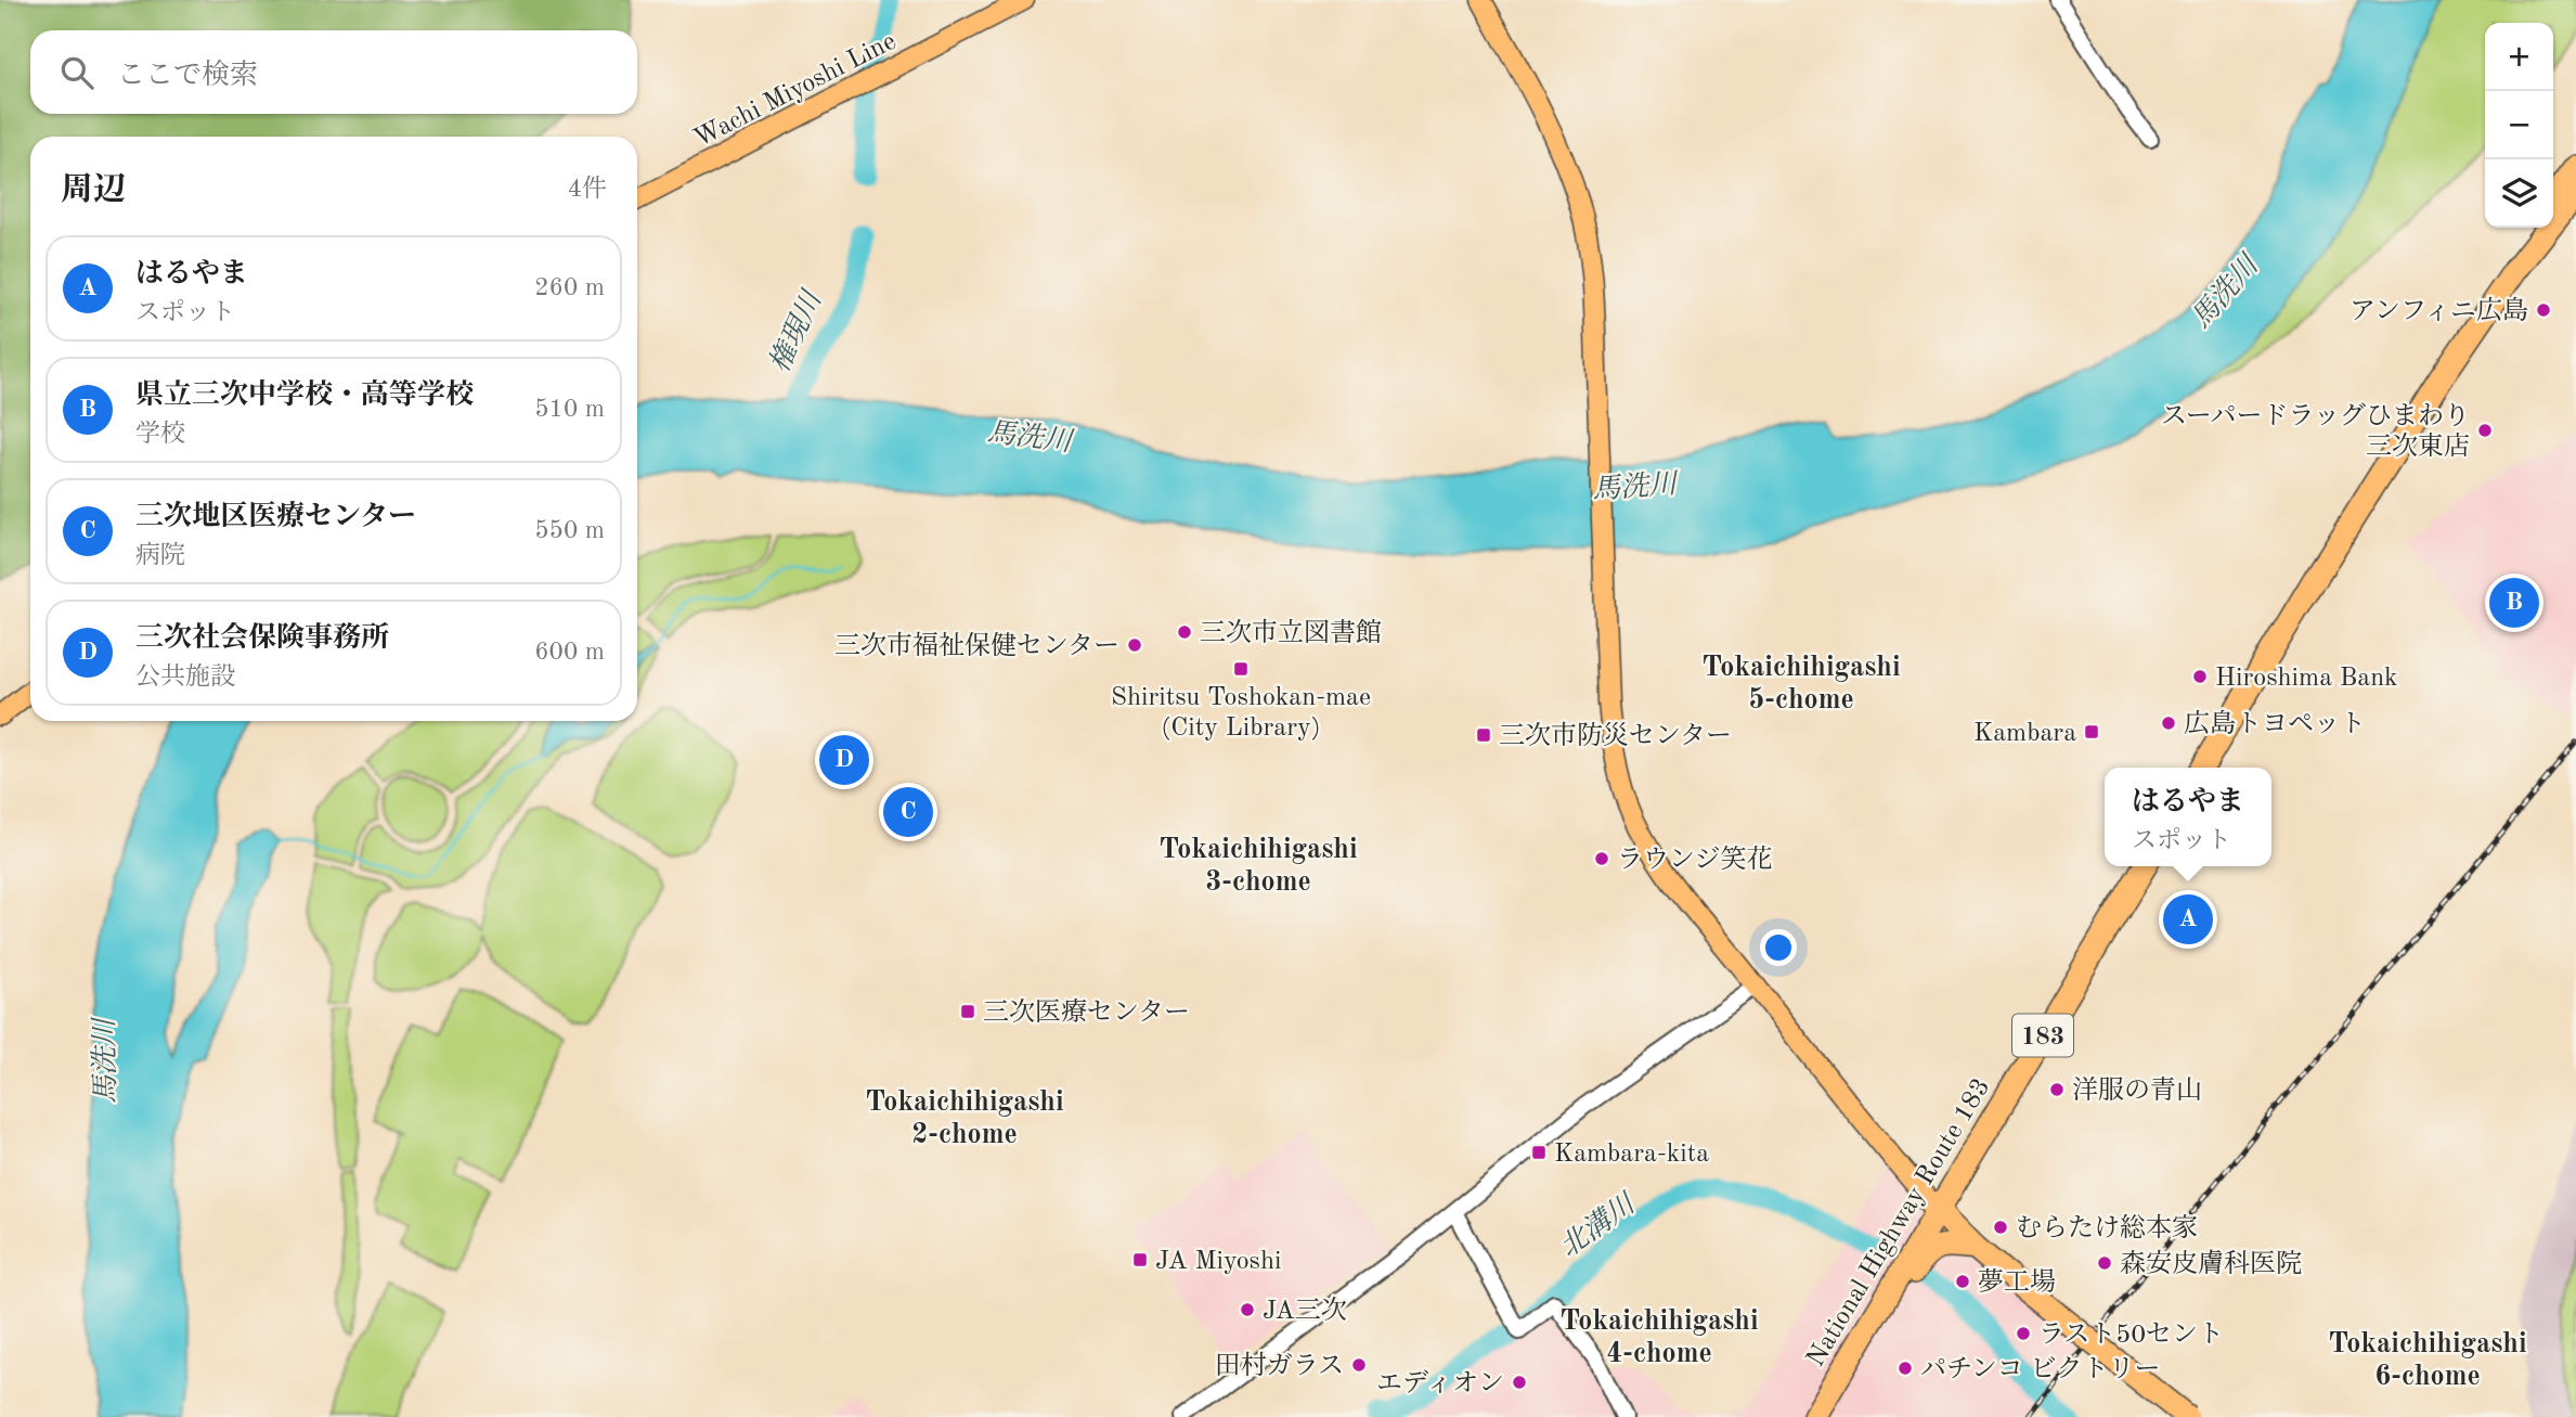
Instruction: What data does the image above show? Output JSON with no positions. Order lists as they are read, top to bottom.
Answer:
{
  "streets": {
    "highway": ["183", "National Highway Route 183"],
    "main road": ["Wachi Miyoshi Line"]
  },
  "districts": [
    "Tokaichihigashi 5-chome",
    "Tokaichihigashi 3-chome",
    "Tokaichihigashi 2-chome",
    "Tokaichihigashi 4-chome",
    "Tokaichihigashi 6-chome"
  ],
  "water": ["馬洗川", "権現川", "北溝川"],
  "places": {
    "other": [
      "アンフィニ広島",
      "スーパードラッグひまわり 三次東店",
      "三次市立図書館",
      "三次市福祉保健センター",
      "Hiroshima Bank",
      "広島トヨペット",
      "ラウンジ笑花",
      "洋服の青山",
      "むらたけ総本家",
      "森安皮膚科医院",
      "夢工場",
      "JA三次",
      "ラスト50セント",
      "田村ガラス",
      "パチンコ ビクトリー",
      "エディオン"
    ],
    "transit": [
      "Shiritsu Toshokan-mae (City Library)",
      "Kambara",
      "三次市防災センター",
      "三次医療センター",
      "Kambara-kita",
      "JA Miyoshi"
    ]
  },
  "page": {
    "map_buttons": ["+", "−"],
    "search": "ここで検索",
    "heading": ["周辺", "4件"],
    "list": [
      {
        "mark": "A",
        "name": "はるやま",
        "note": "スポット",
        "value": "260 m"
      },
      {
        "mark": "B",
        "name": "県立三次中学校・高等学校",
        "note": "学校",
        "value": "510 m"
      },
      {
        "mark": "C",
        "name": "三次地区医療センター",
        "note": "病院",
        "value": "550 m"
      },
      {
        "mark": "D",
        "name": "三次社会保険事務所",
        "note": "公共施設",
        "value": "600 m"
      }
    ],
    "pins": [
      "B",
      "D",
      "C",
      "A"
    ],
    "popup": ["はるやま", "スポット"]
  }
}
